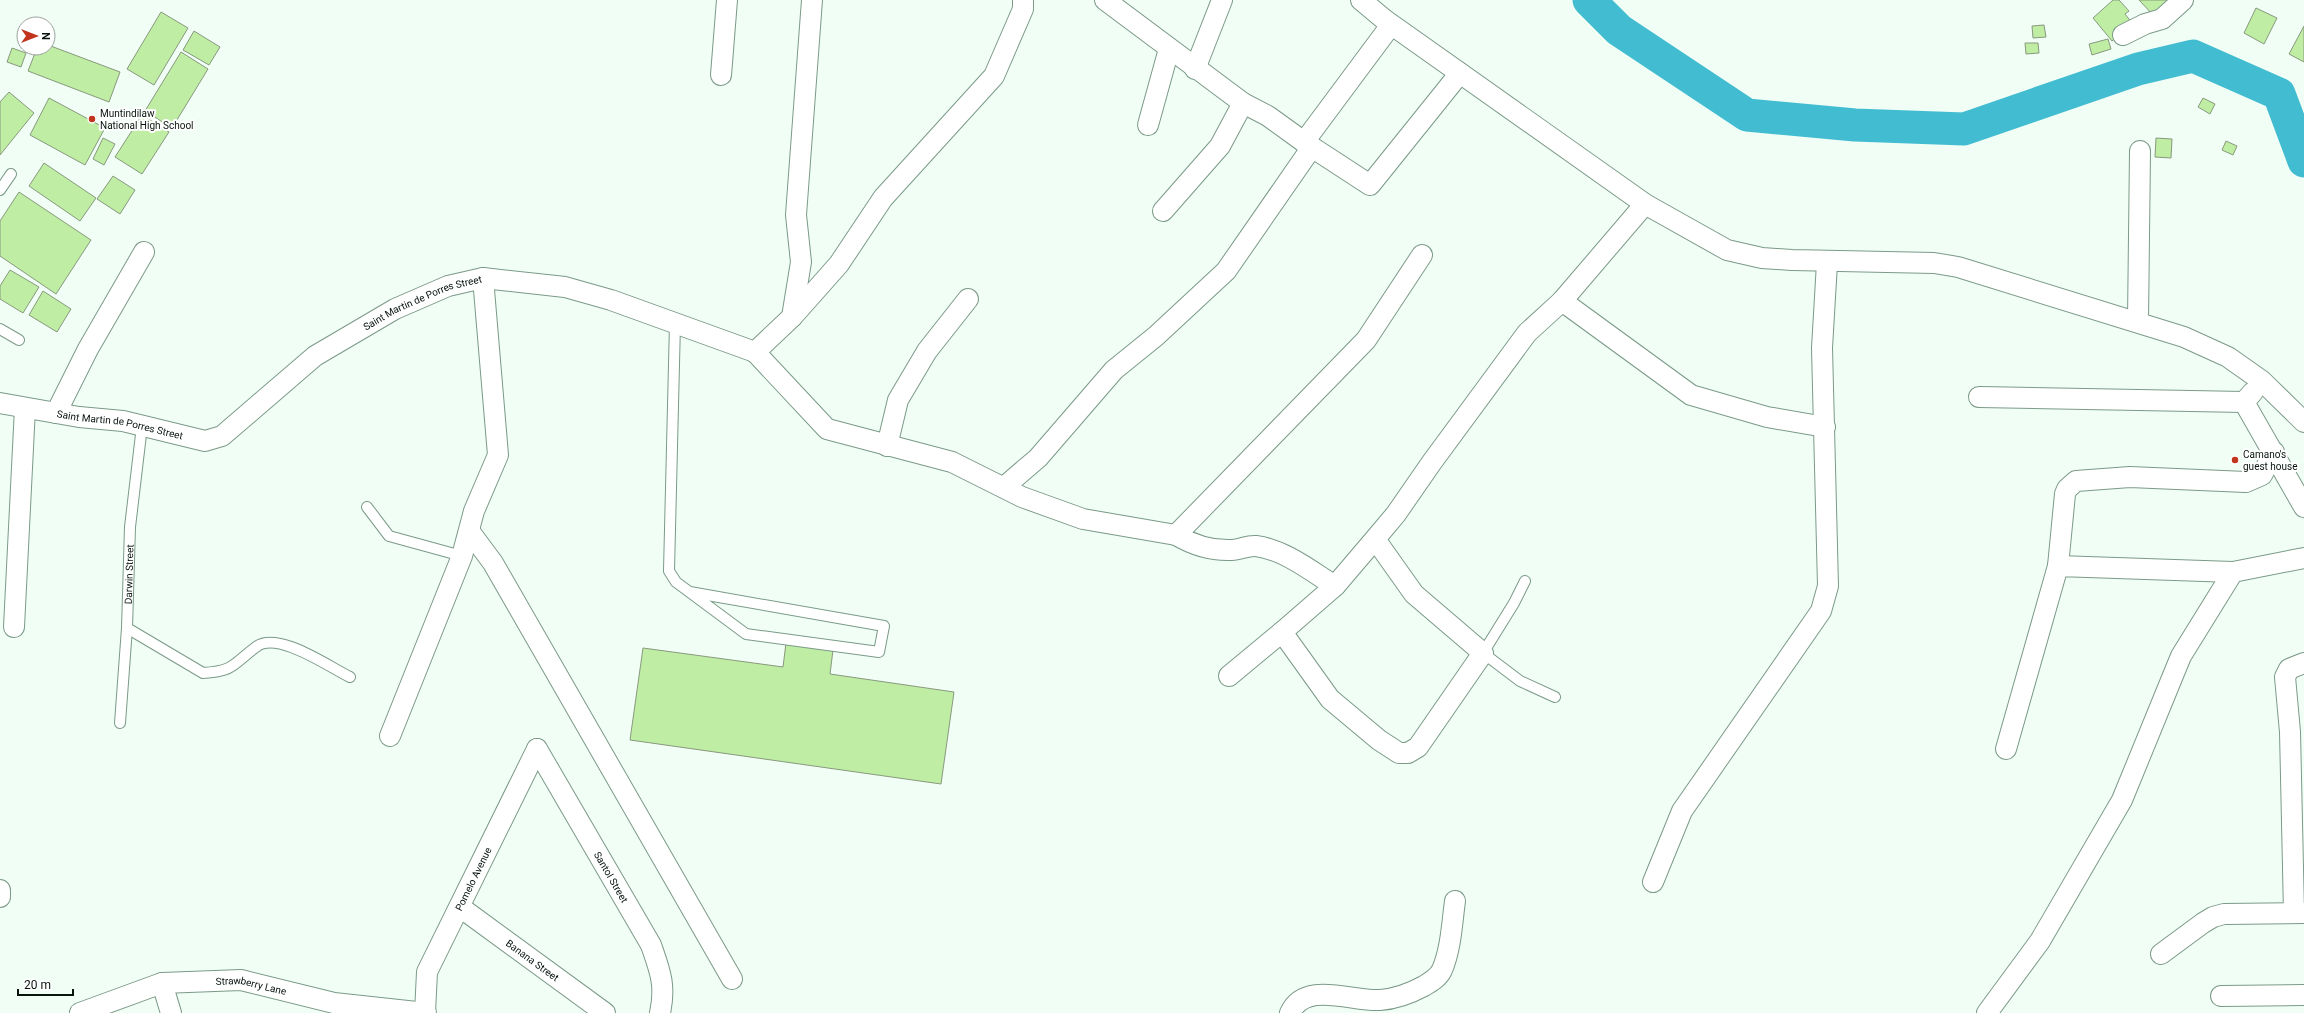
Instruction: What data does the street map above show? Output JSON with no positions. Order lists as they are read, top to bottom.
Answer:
{
  "streets": {
    "street": [
      "Saint Martin de Porres Street",
      "Santol Street",
      "Pomelo Avenue",
      "Banana Street",
      "Strawberry Lane"
    ],
    "lane": ["Darwin Street"]
  },
  "crossings": [
    ["Saint Martin de Porres Street", "Darwin Street"],
    ["Santol Street", "Pomelo Avenue"],
    ["Pomelo Avenue", "Banana Street"],
    ["Pomelo Avenue", "Strawberry Lane"]
  ],
  "places": ["Muntindilaw National High School", "Camano's guest house"],
  "scale_bar": "20 m",
  "north": "right"
}
